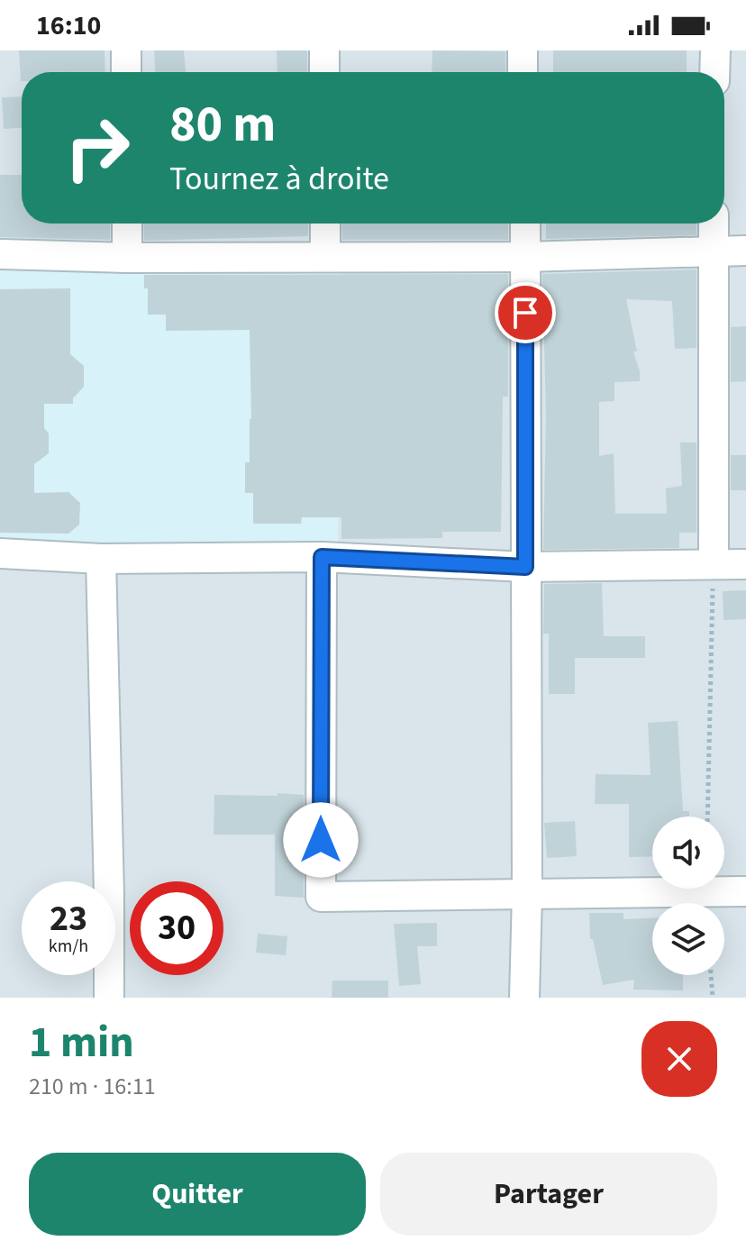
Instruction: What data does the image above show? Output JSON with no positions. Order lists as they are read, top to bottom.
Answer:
{
  "page": {
    "status": "16:10",
    "turn": ["80 m", "Tournez à droite"],
    "speed": "23 km/h",
    "limit": "30",
    "heading": ["1 min", "210 m · 16:11"],
    "buttons": ["Quitter", "Partager"]
  }
}
